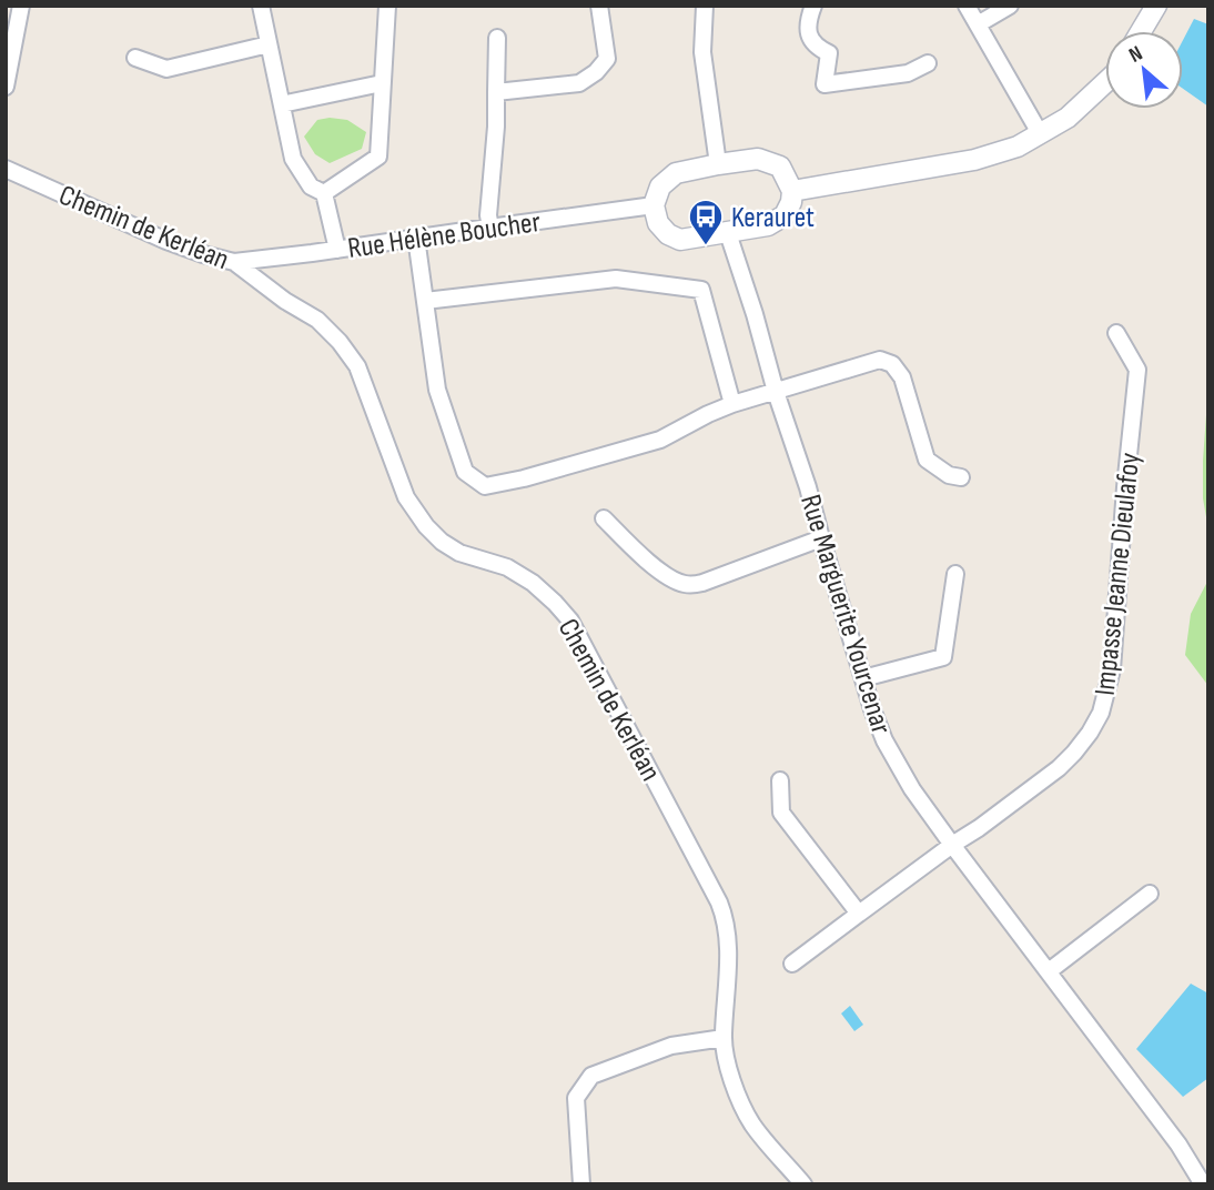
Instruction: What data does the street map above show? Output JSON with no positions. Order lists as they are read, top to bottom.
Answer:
{
  "streets": {
    "street": [
      "Chemin de Kerléan",
      "Rue Hélène Boucher",
      "Impasse Jeanne Dieulafoy",
      "Rue Marguerite Yourcenar"
    ]
  },
  "crossings": [
    ["Chemin de Kerléan", "Rue Hélène Boucher"],
    ["Impasse Jeanne Dieulafoy", "Rue Marguerite Yourcenar"]
  ],
  "places": {
    "bus stop": ["Kerauret"]
  },
  "north": "top left"
}
